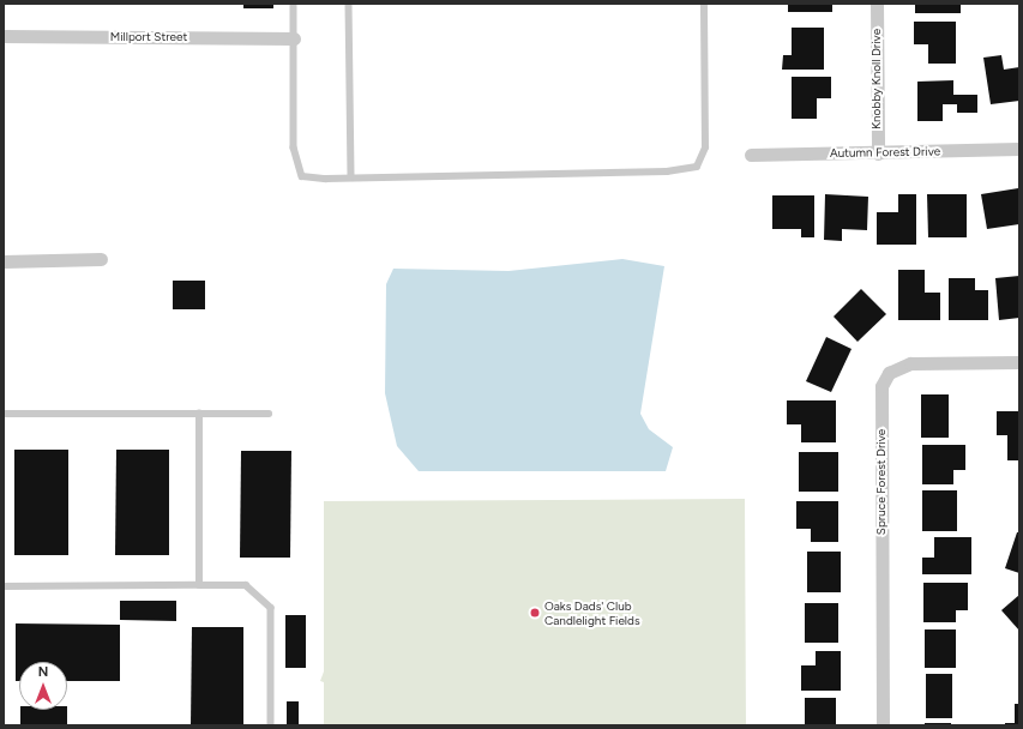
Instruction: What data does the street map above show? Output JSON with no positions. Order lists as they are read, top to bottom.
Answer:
{
  "streets": {
    "street": [
      "Millport Street",
      "Knobby Knoll Drive",
      "Autumn Forest Drive",
      "Spruce Forest Drive"
    ]
  },
  "crossings": [
    ["Knobby Knoll Drive", "Autumn Forest Drive"]
  ],
  "places": ["Oaks Dads' Club Candlelight Fields"],
  "north": "top"
}
